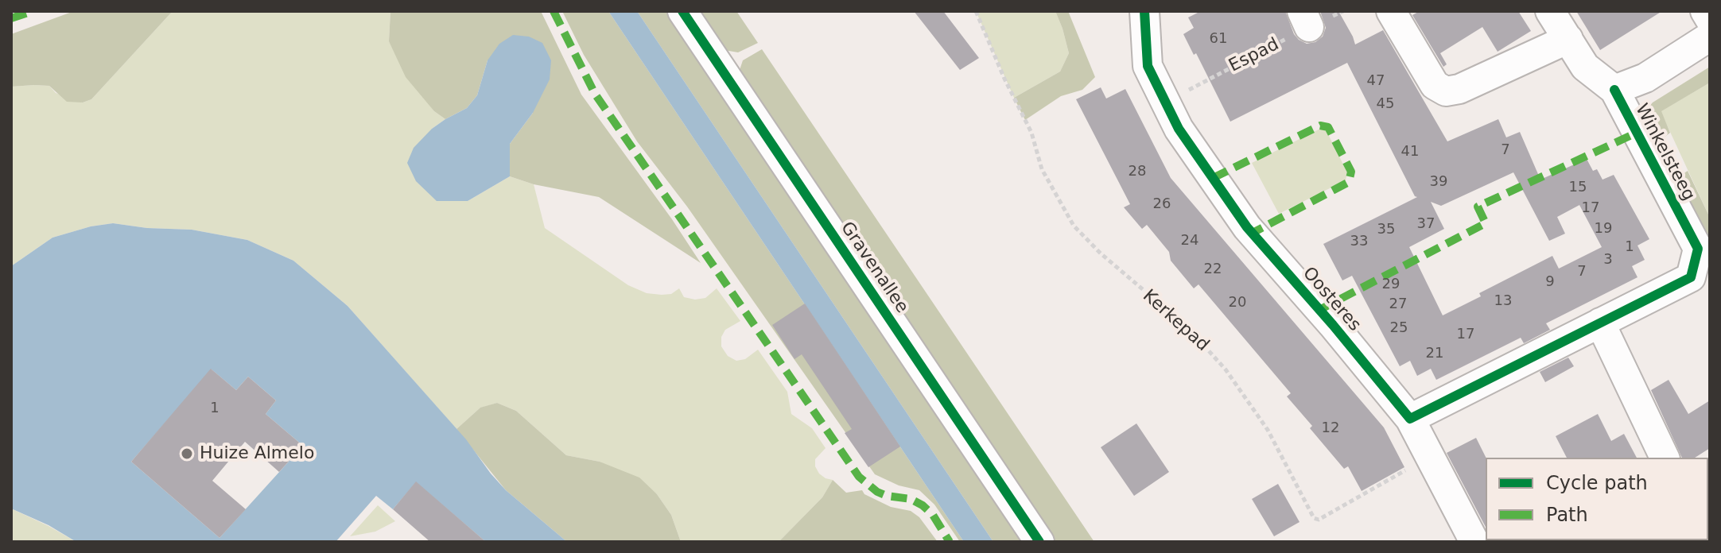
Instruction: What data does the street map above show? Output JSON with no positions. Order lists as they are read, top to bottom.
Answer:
{
  "streets": {
    "street": ["Winkelsteeg", "Gravenallee", "Oosteres"],
    "path": ["Espad", "Kerkepad"]
  },
  "crossings": [
    ["Espad", "Oosteres"],
    ["Oosteres", "Kerkepad"]
  ],
  "places": ["Huize Almelo"],
  "house_numbers": [
    "61",
    "47",
    "45",
    "7",
    "41",
    "28",
    "39",
    "15",
    "26",
    "17",
    "37",
    "19",
    "35",
    "24",
    "33",
    "1",
    "3",
    "22",
    "7",
    "9",
    "29",
    "13",
    "20",
    "27",
    "25",
    "17",
    "21",
    "1",
    "12"
  ],
  "legend": ["Cycle path", "Path"]
}
